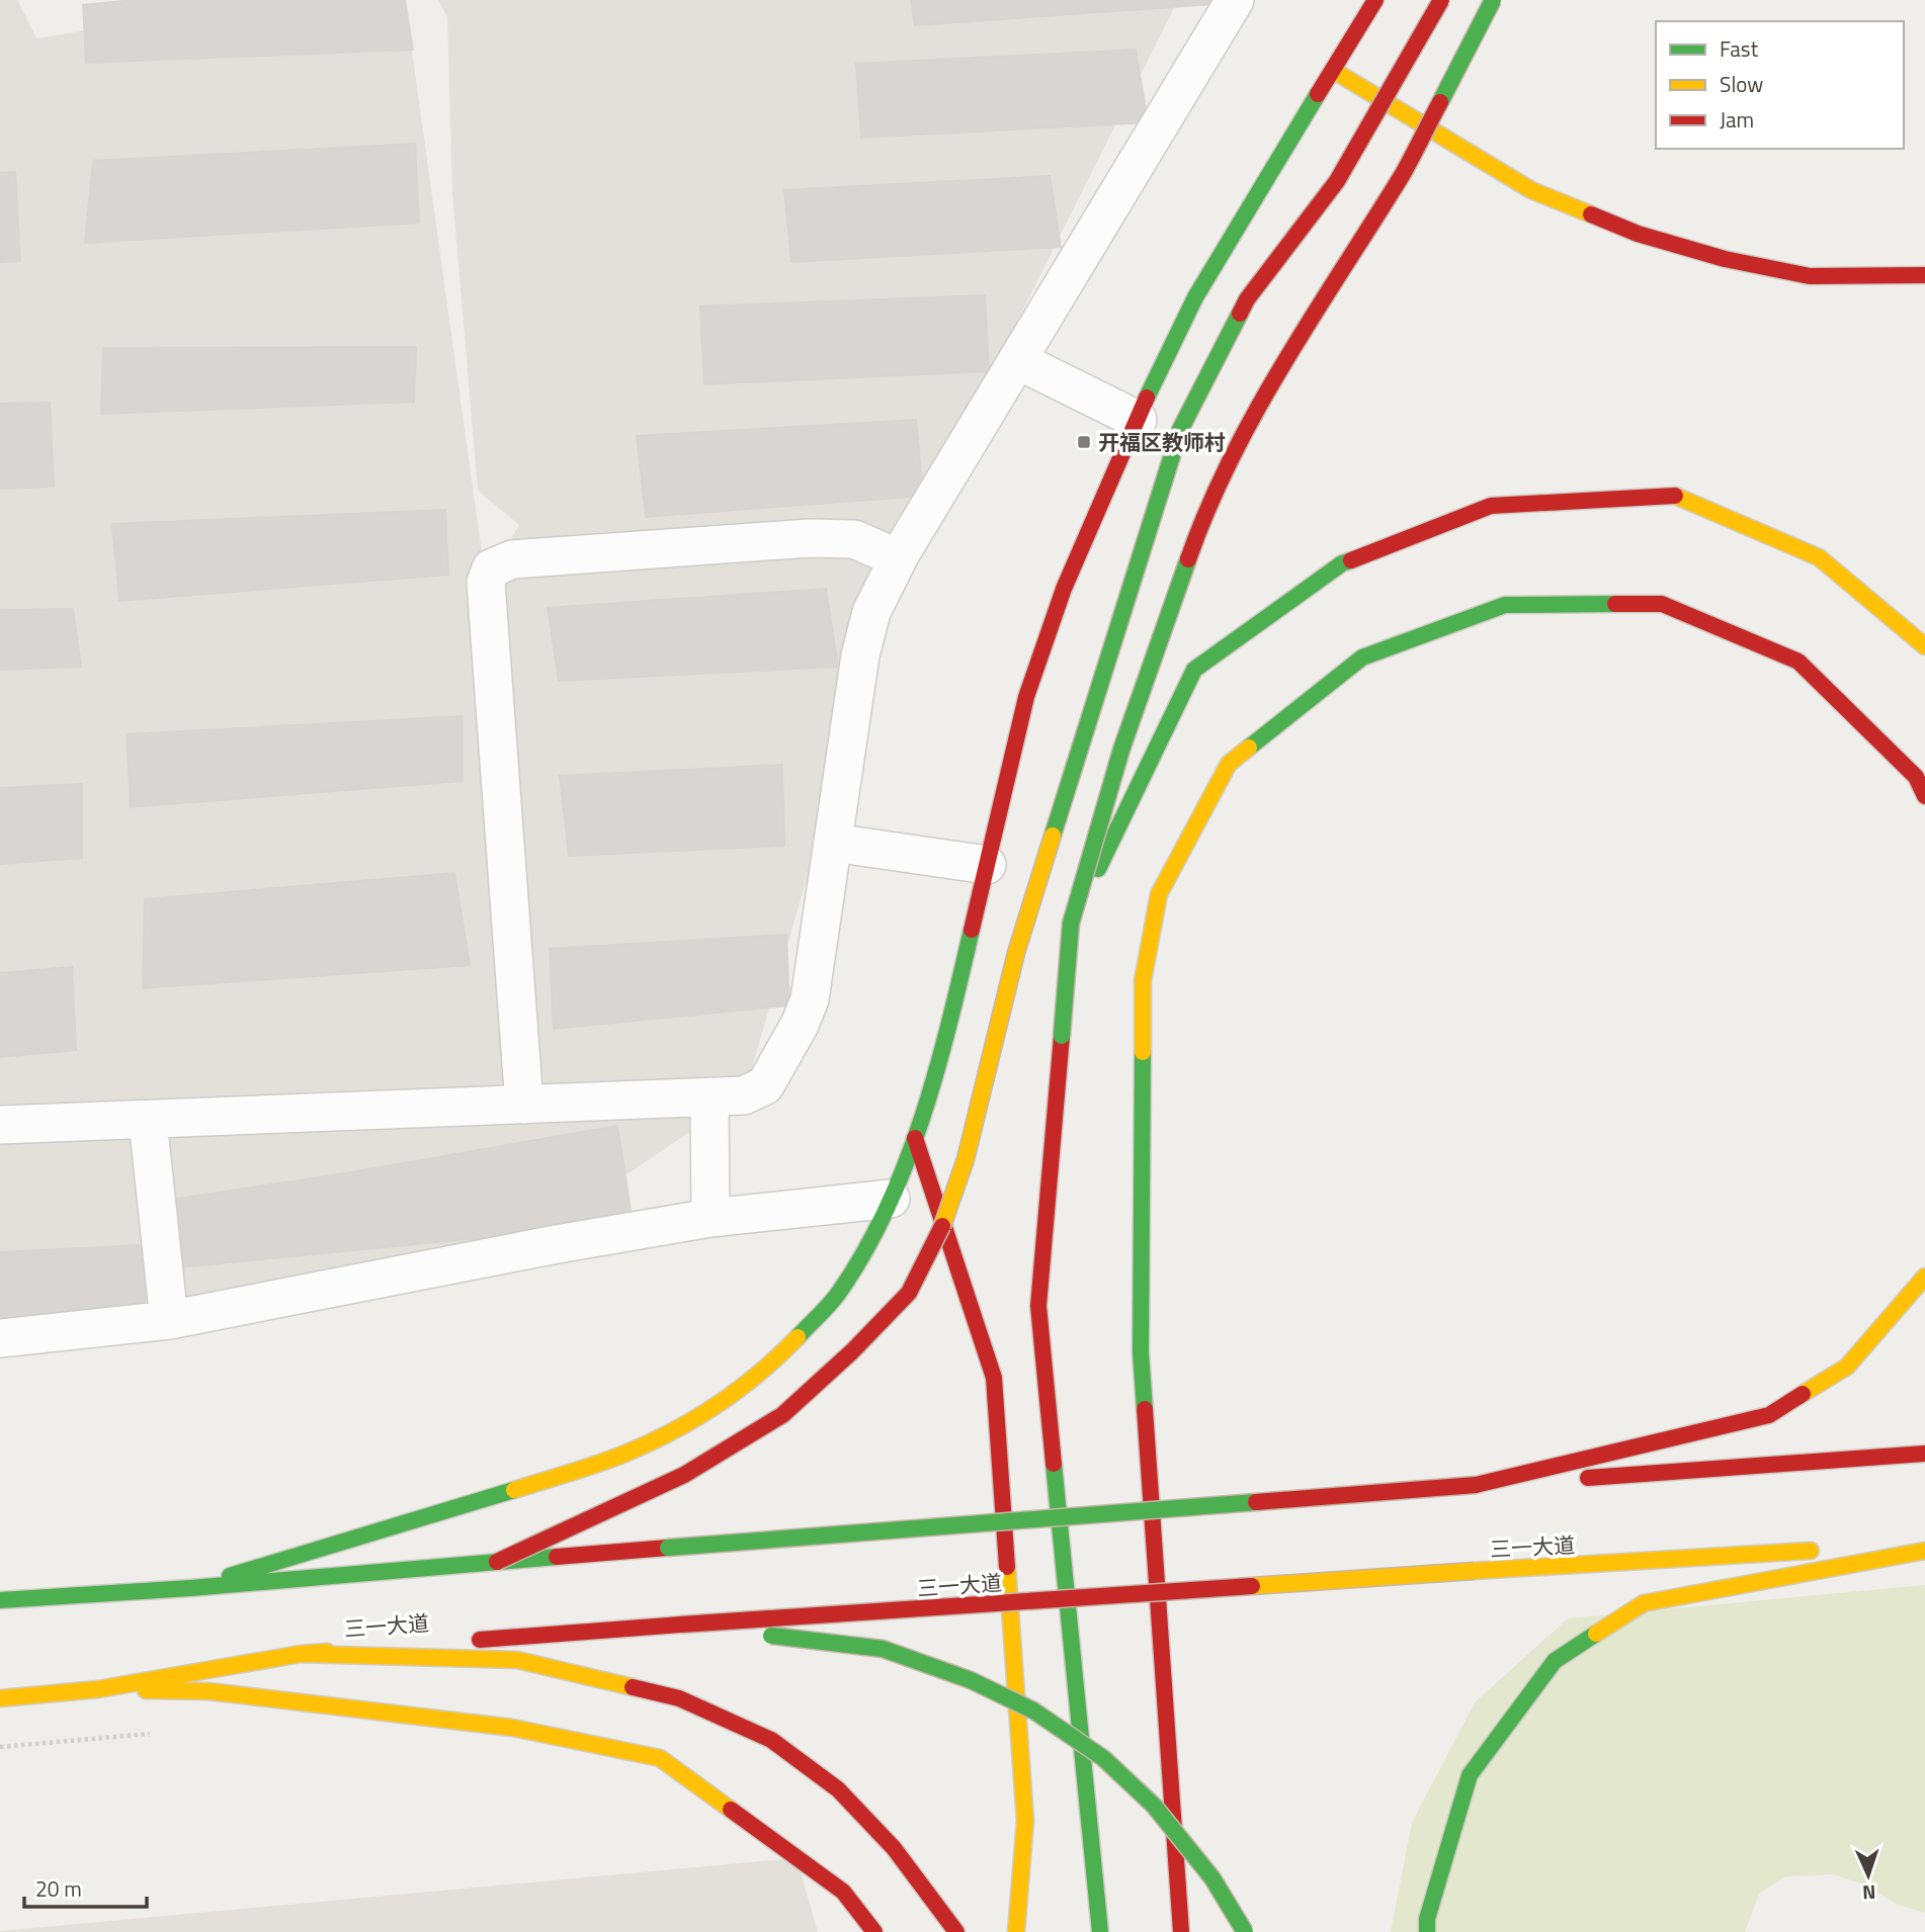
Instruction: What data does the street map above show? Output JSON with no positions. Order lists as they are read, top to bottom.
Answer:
{
  "streets": {
    "main road": ["三一大道"]
  },
  "places": {
    "transit": ["开福区教师村"]
  },
  "legend": ["Fast", "Slow", "Jam"],
  "scale_bar": "20 m",
  "north": "bottom"
}
